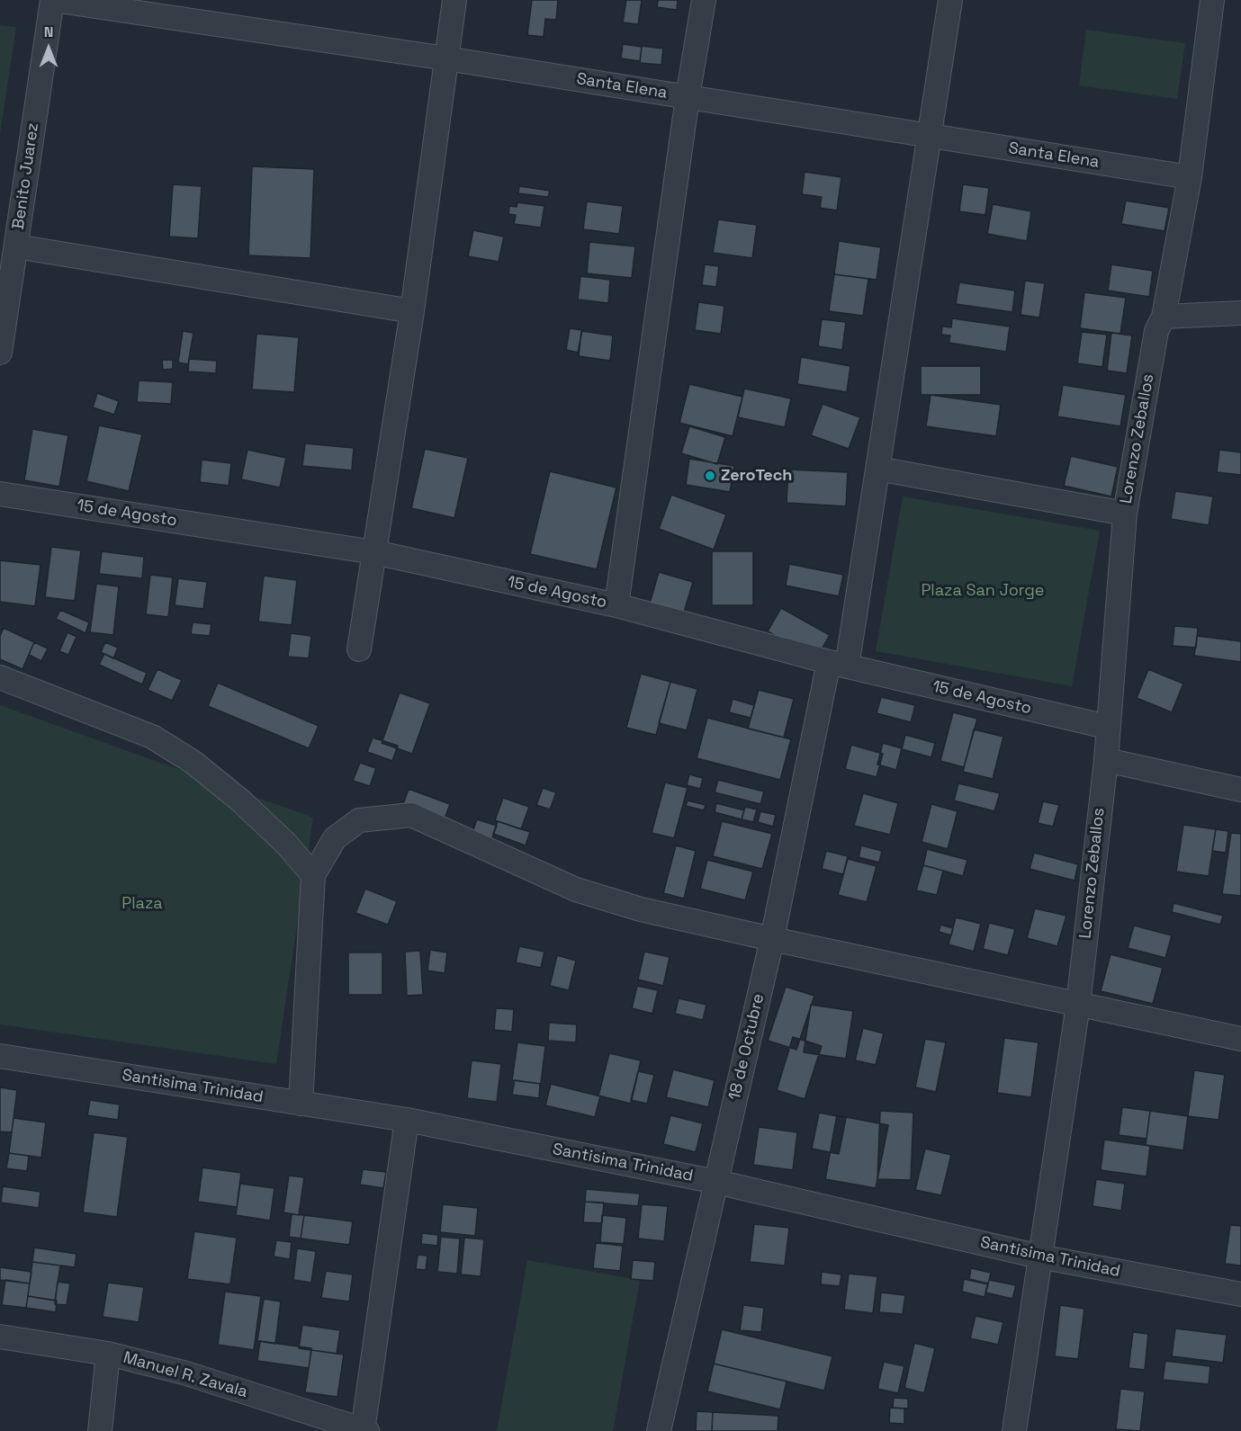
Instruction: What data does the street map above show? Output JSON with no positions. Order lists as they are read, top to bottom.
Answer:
{
  "streets": {
    "street": [
      "Santa Elena",
      "Benito Juarez",
      "Lorenzo Zeballos",
      "15 de Agosto",
      "18 de Octubre",
      "Santisima Trinidad",
      "Manuel R. Zavala"
    ]
  },
  "crossings": [
    ["Santa Elena", "Benito Juarez"],
    ["Santa Elena", "Lorenzo Zeballos"],
    ["Santa Elena", "18 de Octubre"],
    ["Lorenzo Zeballos", "15 de Agosto"],
    ["Lorenzo Zeballos", "Santisima Trinidad"],
    ["15 de Agosto", "18 de Octubre"],
    ["18 de Octubre", "Santisima Trinidad"]
  ],
  "parks": ["Plaza San Jorge", "Plaza"],
  "places": ["ZeroTech"],
  "north": "top"
}
